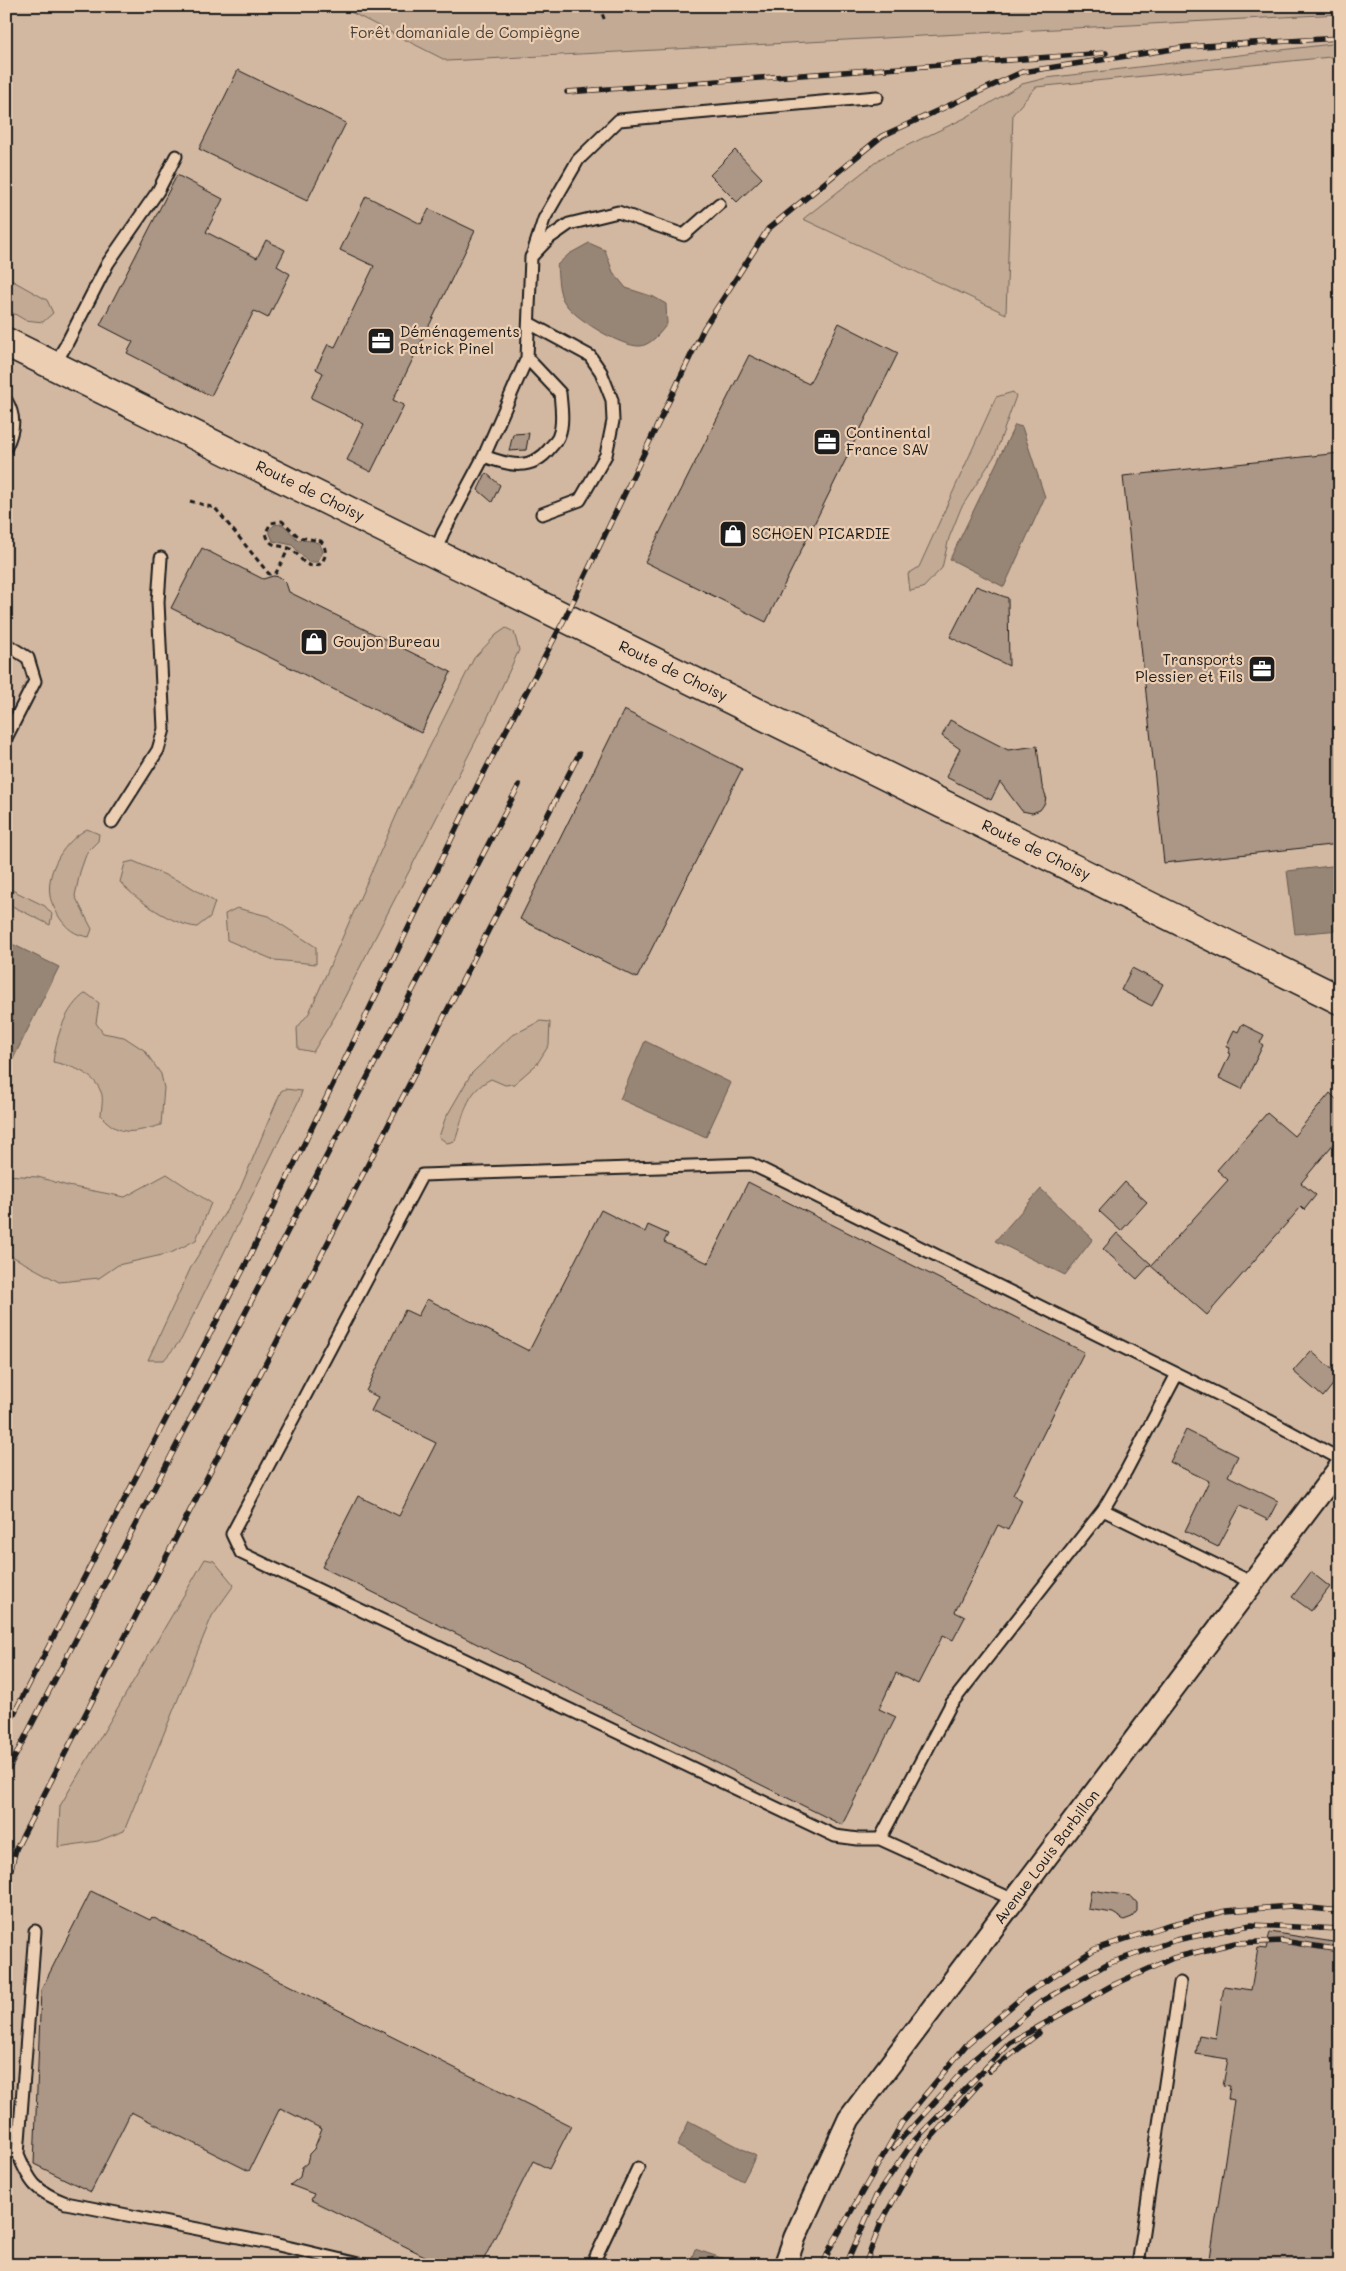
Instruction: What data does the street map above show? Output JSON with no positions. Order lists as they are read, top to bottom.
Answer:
{
  "streets": {
    "street": ["Route de Choisy", "Avenue Louis Barbillon"]
  },
  "parks": ["Forêt domaniale de Compiègne"],
  "places": {
    "office": ["Déménagements Patrick Pinel", "Continental France SAV", "Transports Plessier et Fils"],
    "shop": ["SCHOEN PICARDIE", "Goujon Bureau"]
  }
}
